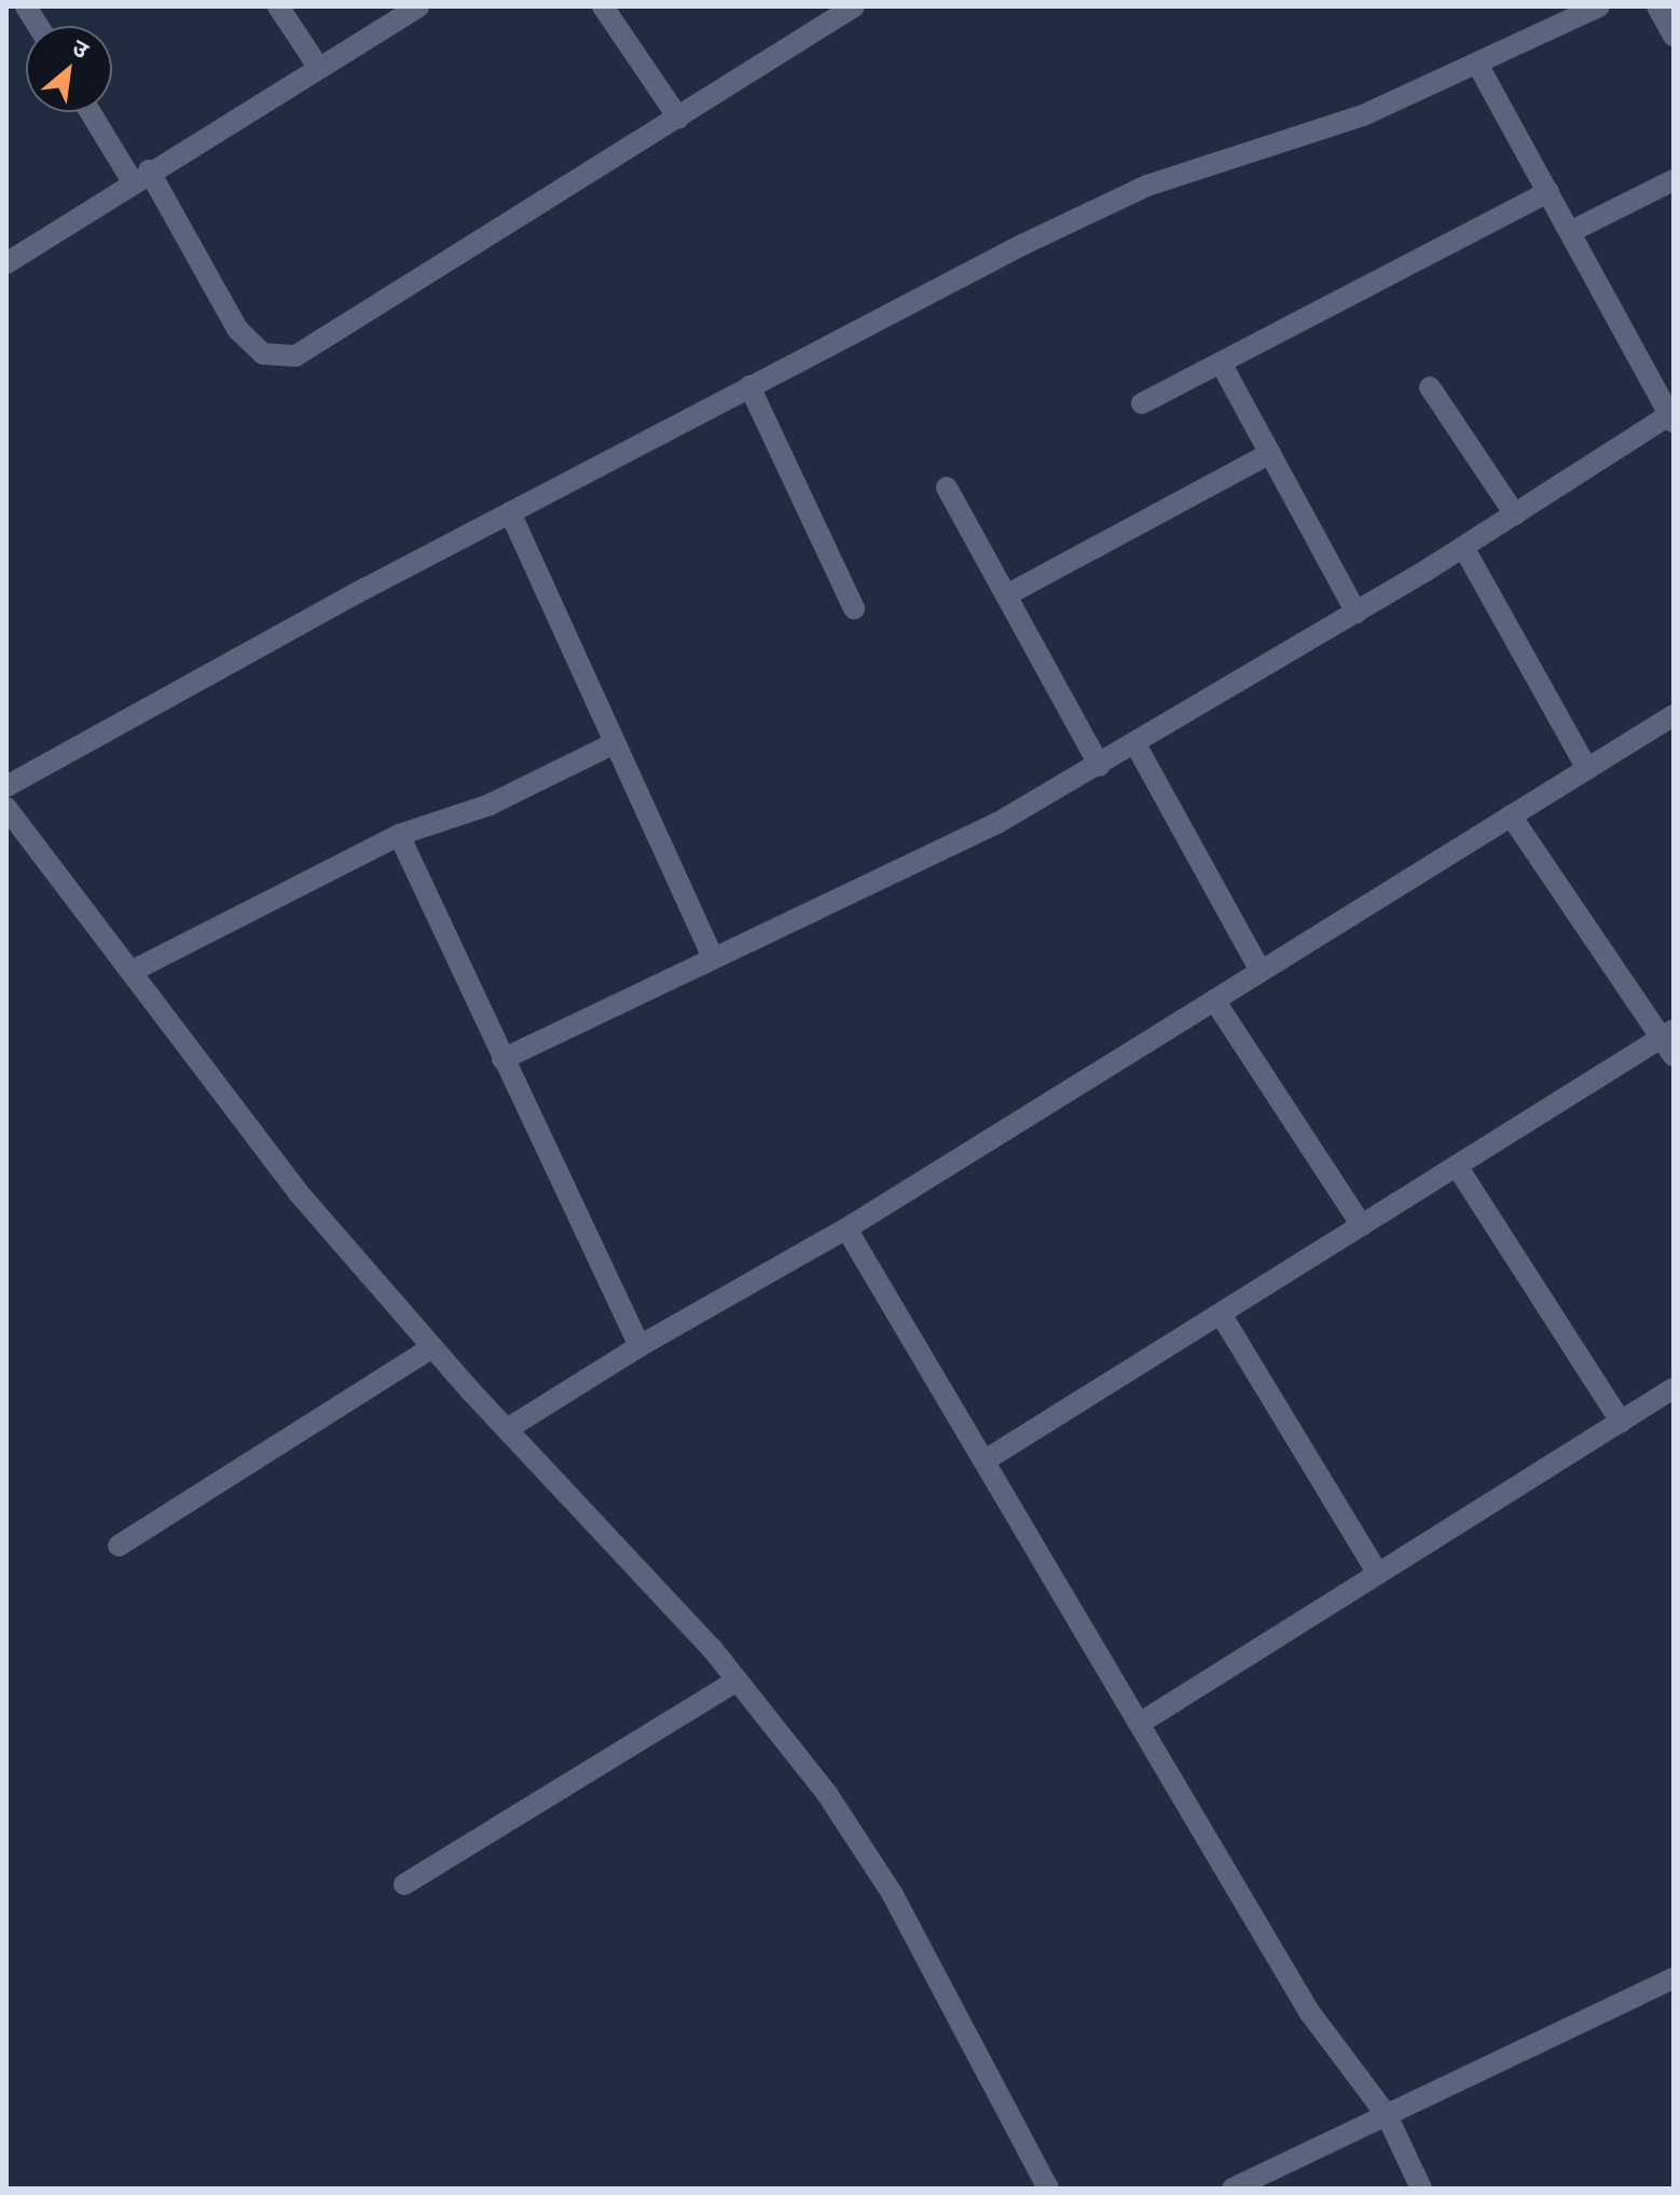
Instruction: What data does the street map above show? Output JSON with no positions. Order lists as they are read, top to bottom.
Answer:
{
  "north": "top right"
}
